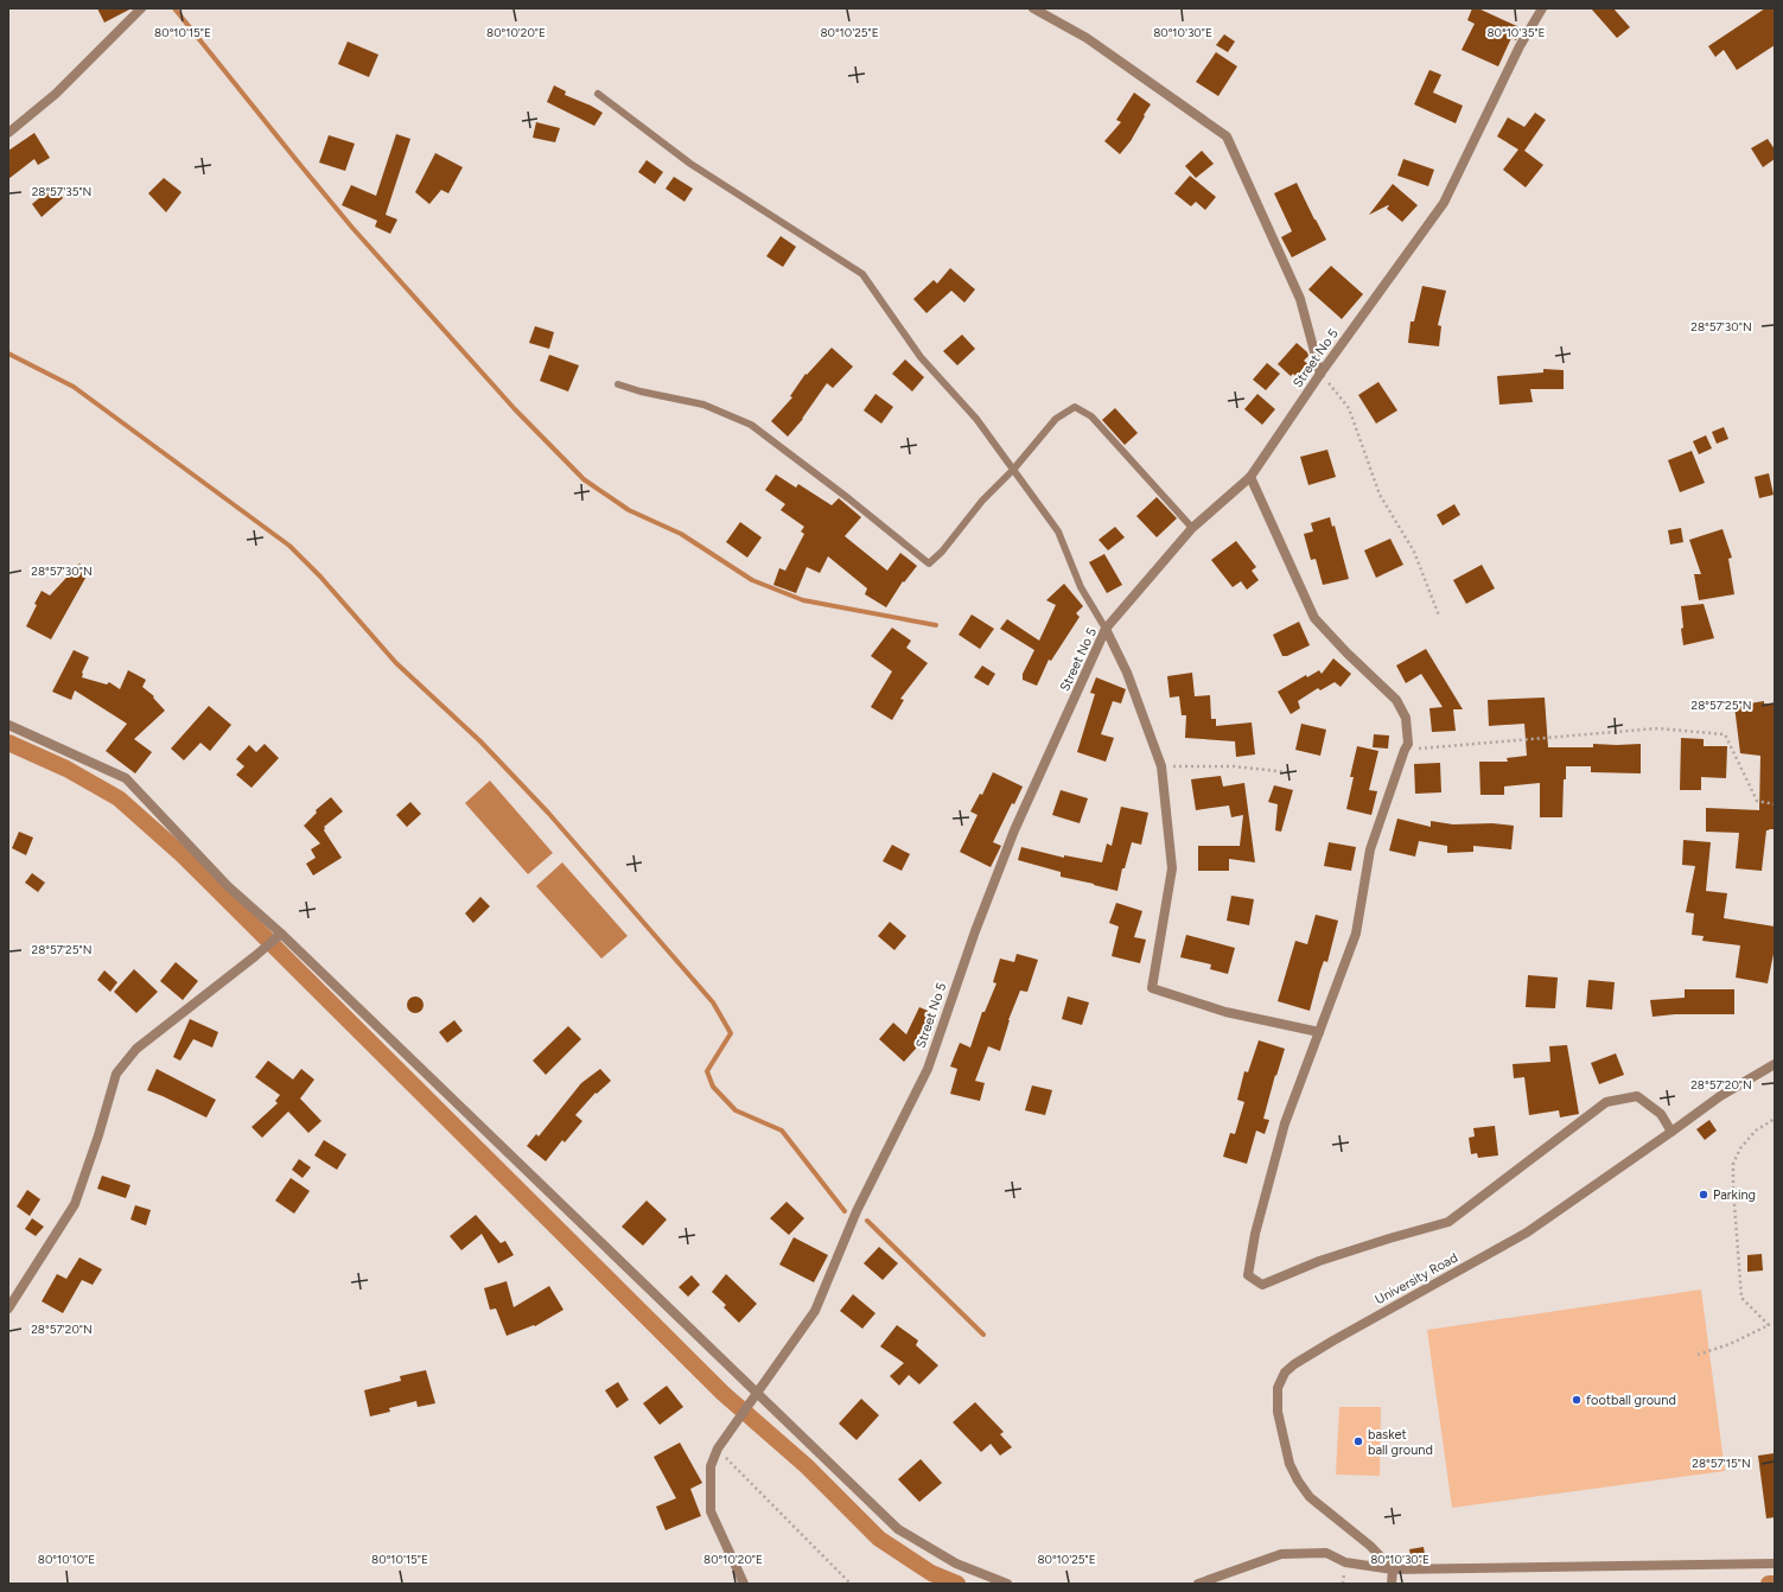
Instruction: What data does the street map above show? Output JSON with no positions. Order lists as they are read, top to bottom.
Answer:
{
  "streets": {
    "street": ["Street No 5", "University Road"]
  },
  "places": ["Parking", "football ground", "basket ball ground"],
  "coordinates": [
    "80°10'15\"E",
    "80°10'20\"E",
    "80°10'25\"E",
    "80°10'30\"E",
    "80°10'35\"E",
    "28°57'35\"N",
    "28°57'30\"N",
    "28°57'25\"N",
    "28°57'20\"N",
    "28°57'15\"N",
    "80°10'10\"E"
  ]
}
